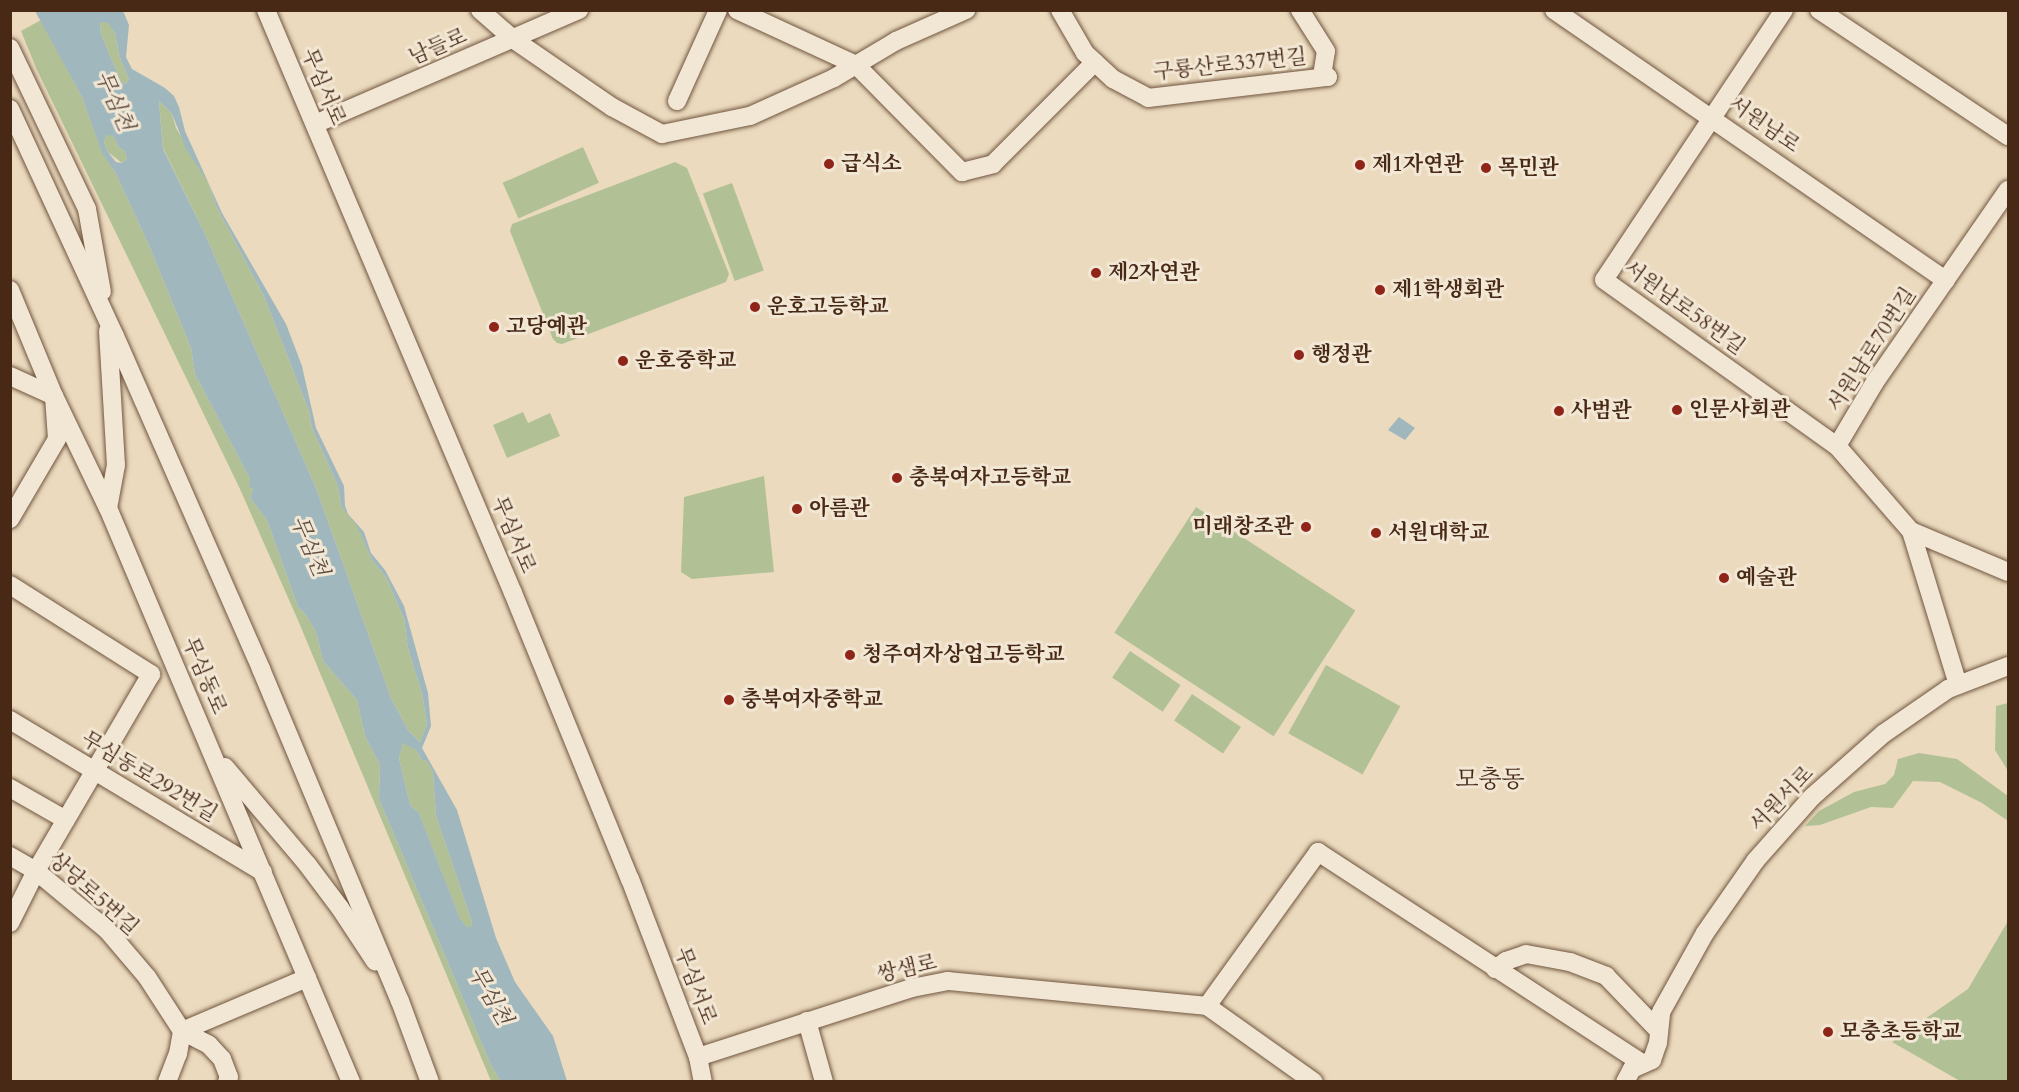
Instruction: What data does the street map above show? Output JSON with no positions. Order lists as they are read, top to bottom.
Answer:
{
  "streets": {
    "street": [
      "남들로",
      "구룡산로337번길",
      "무심서로",
      "서원남로",
      "서원남로58번길",
      "서원남로70번길",
      "무심동로",
      "무심동로292번길",
      "서원서로",
      "상당로5번길",
      "쌍샘로"
    ]
  },
  "crossings": [
    ["남들로", "무심서로"],
    ["무심서로", "쌍샘로"],
    ["서원남로", "서원남로58번길"],
    ["서원남로", "서원남로70번길"],
    ["서원남로58번길", "서원남로70번길"],
    ["무심동로", "무심동로292번길"]
  ],
  "districts": ["모충동"],
  "water": ["무심천"],
  "places": [
    "급식소",
    "제1자연관",
    "목민관",
    "제2자연관",
    "제1학생회관",
    "운호고등학교",
    "고당예관",
    "행정관",
    "운호중학교",
    "인문사회관",
    "사범관",
    "충북여자고등학교",
    "아름관",
    "미래창조관",
    "서원대학교",
    "예술관",
    "청주여자상업고등학교",
    "충북여자중학교",
    "모충초등학교"
  ]
}
